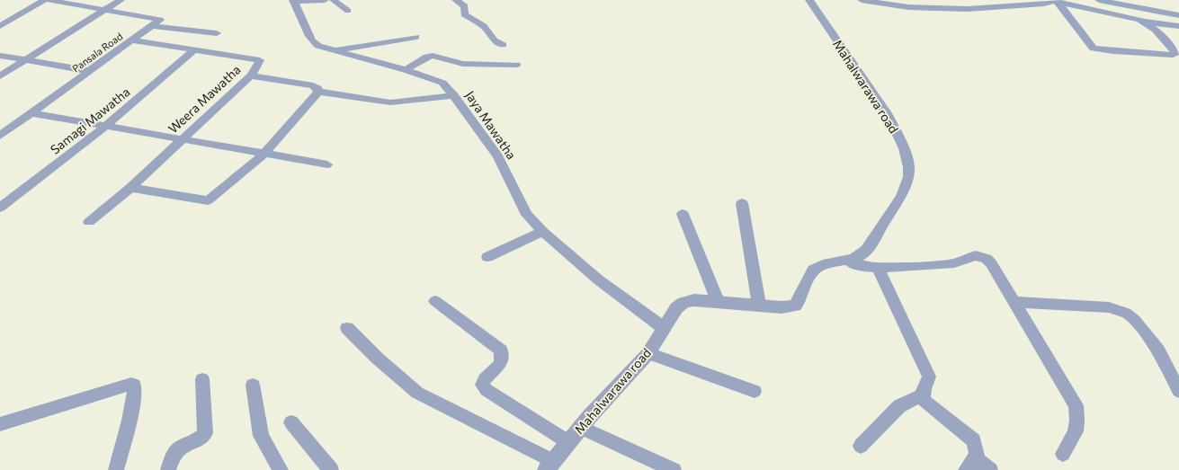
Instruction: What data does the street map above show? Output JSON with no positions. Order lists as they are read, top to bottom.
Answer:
{
  "streets": {
    "street": [
      "Pansala Road",
      "Mahalwarawa road",
      "Weera Mawatha",
      "Samagi Mawatha",
      "Jaya Mawatha"
    ]
  },
  "crossings": [
    ["Pansala Road", "Weera Mawatha"],
    ["Mahalwarawa road", "Jaya Mawatha"],
    ["Weera Mawatha", "Samagi Mawatha"]
  ]
}
